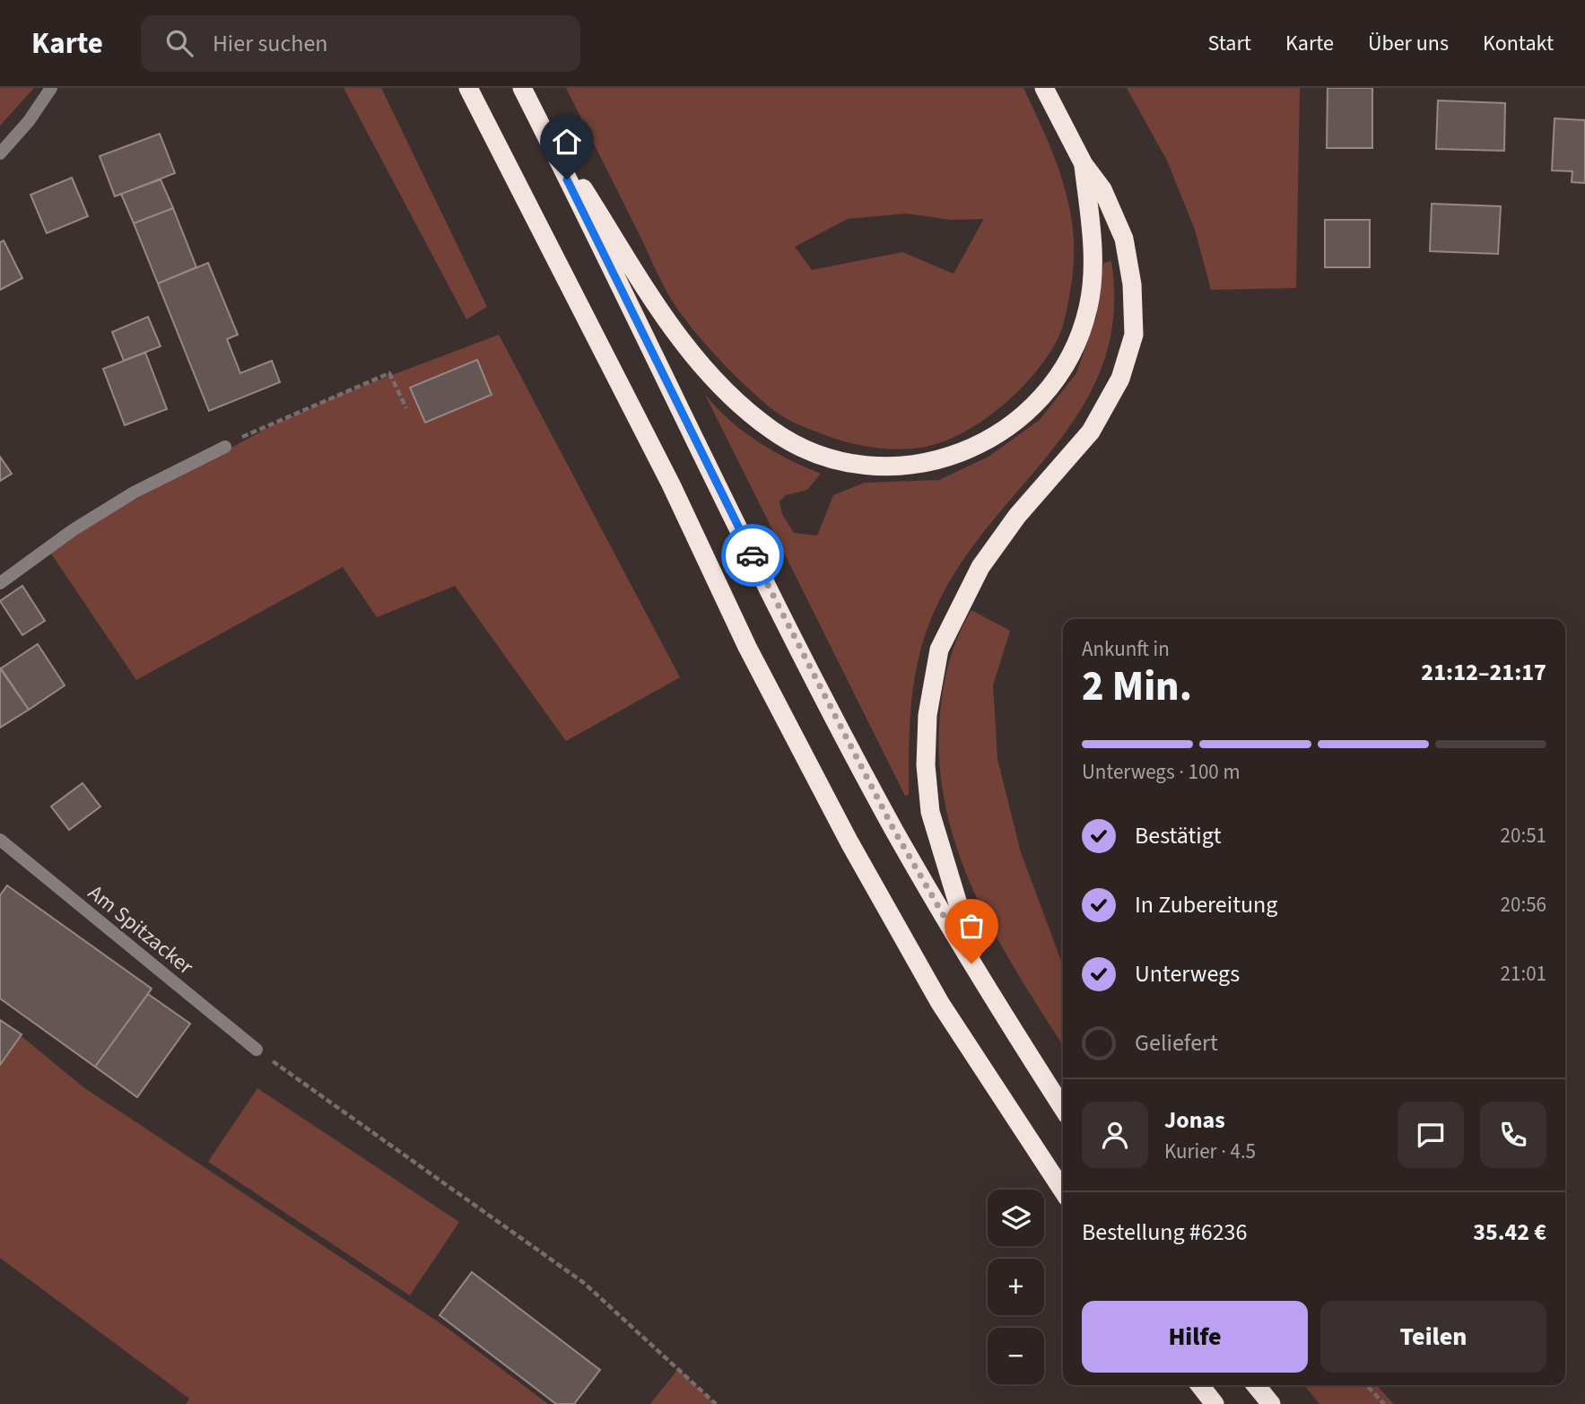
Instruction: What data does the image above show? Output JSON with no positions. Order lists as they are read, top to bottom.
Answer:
{
  "streets": {
    "street": ["Am Spitzacker"]
  },
  "page": {
    "header": "Karte",
    "search": "Hier suchen",
    "nav": [
      "Start",
      "Karte",
      "Über uns",
      "Kontakt"
    ],
    "heading": ["2 Min.", "Ankunft in", "21:12–21:17"],
    "panel": [
      "Jonas",
      "Kurier · 4.5",
      "Bestellung #6236",
      "35.42 €"
    ],
    "bar": "Unterwegs · 100 m",
    "list": [
      ["Bestätigt", "20:51"],
      ["In Zubereitung", "20:56"],
      ["Unterwegs", "21:01"],
      "Geliefert"
    ],
    "map_buttons": ["+", "−"],
    "buttons": ["Hilfe", "Teilen"]
  }
}
